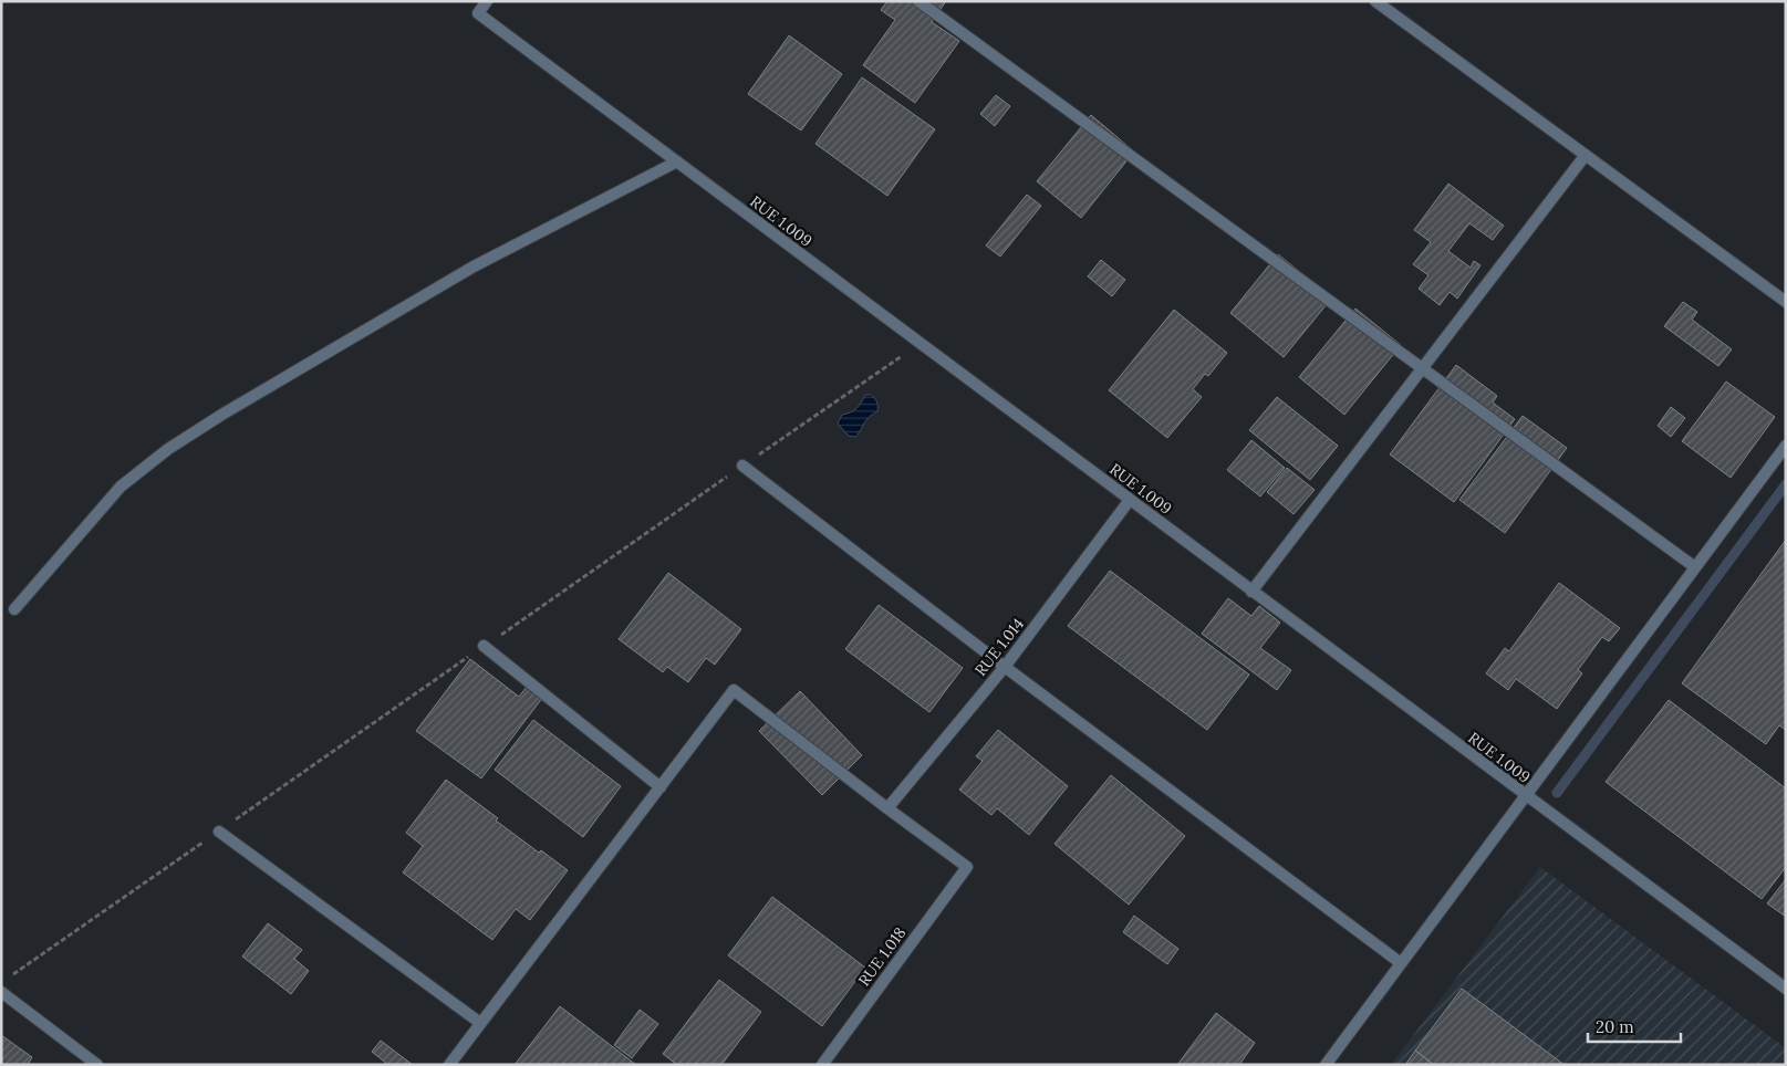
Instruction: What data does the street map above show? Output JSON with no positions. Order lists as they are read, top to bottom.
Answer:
{
  "streets": {
    "street": ["RUE 1.009", "RUE 1.014", "RUE 1.018"]
  },
  "crossings": [
    ["RUE 1.009", "RUE 1.014"],
    ["RUE 1.014", "RUE 1.018"]
  ],
  "scale_bar": "20 m"
}
